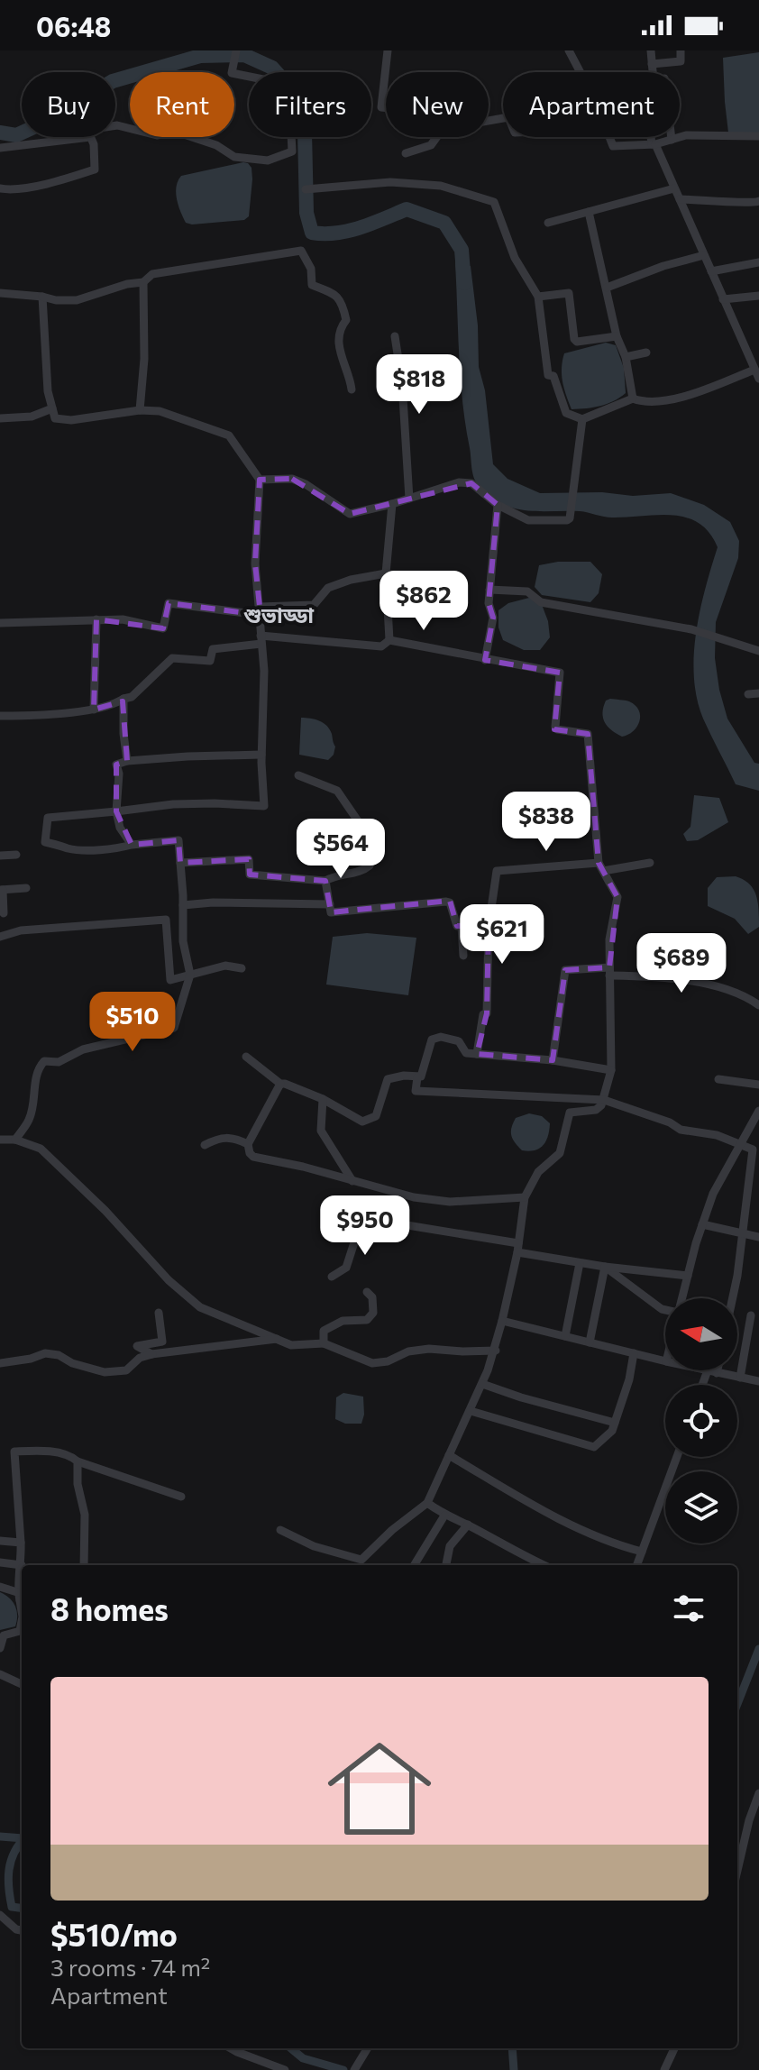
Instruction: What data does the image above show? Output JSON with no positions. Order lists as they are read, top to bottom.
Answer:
{
  "districts": ["শুভাড্ডা"],
  "north": "left",
  "page": {
    "status": "06:48",
    "chip": [
      "Buy",
      "Rent",
      "Filters",
      "New",
      "Apartment"
    ],
    "price": [
      "$818",
      "$862",
      "$838",
      "$564",
      "$621",
      "$689",
      "$510",
      "$950"
    ],
    "heading": "8 homes",
    "list": [
      {
        "name": "$510/mo",
        "note": "3 rooms · 74 m² · Apartment"
      }
    ]
  }
}
